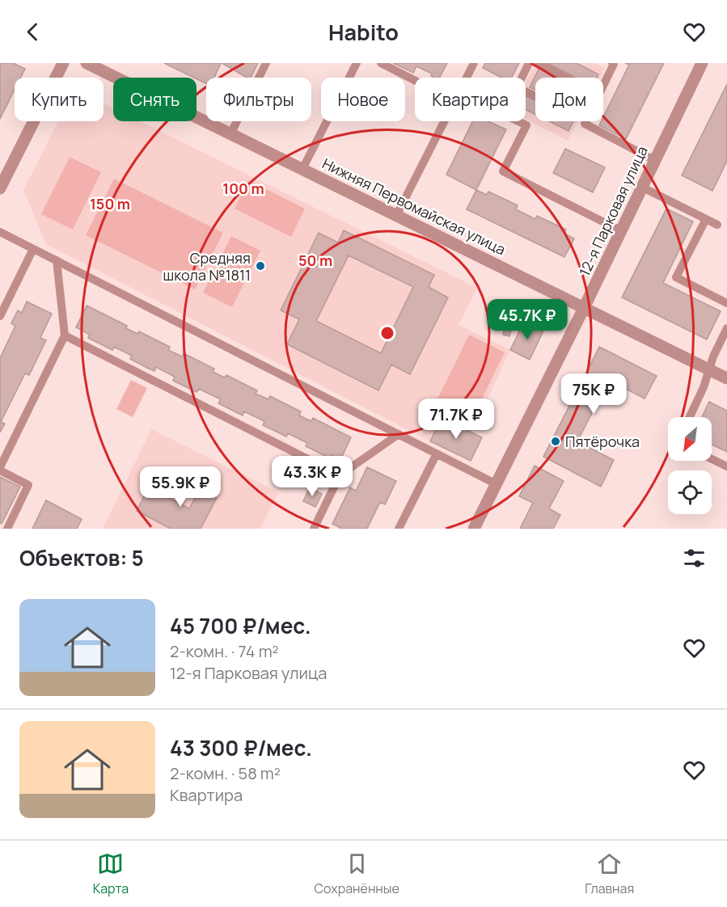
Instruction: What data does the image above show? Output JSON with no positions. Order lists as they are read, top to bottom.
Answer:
{
  "streets": {
    "street": ["Нижняя Первомайская улица", "12-я Парковая улица"]
  },
  "crossings": [
    ["Нижняя Первомайская улица", "12-я Парковая улица"]
  ],
  "places": ["Средняя школа №1811", "Пятёрочка"],
  "north": "bottom left",
  "page": {
    "header": "Habito",
    "chip": [
      "Купить",
      "Снять",
      "Фильтры",
      "Новое",
      "Квартира",
      "Дом"
    ],
    "price": [
      "45.7K ₽",
      "75K ₽",
      "71.7K ₽",
      "43.3K ₽",
      "55.9K ₽"
    ],
    "heading": "Объектов: 5",
    "list": [
      {
        "name": "45 700 ₽/мес.",
        "note": "2-комн. · 74 m² · 12-я Парковая улица"
      },
      {
        "name": "43 300 ₽/мес.",
        "note": "2-комн. · 58 m² · Квартира"
      }
    ],
    "tabs": ["Карта", "Сохранённые", "Главная"]
  },
  "rings": ["100 m", "150 m", "50 m"]
}
